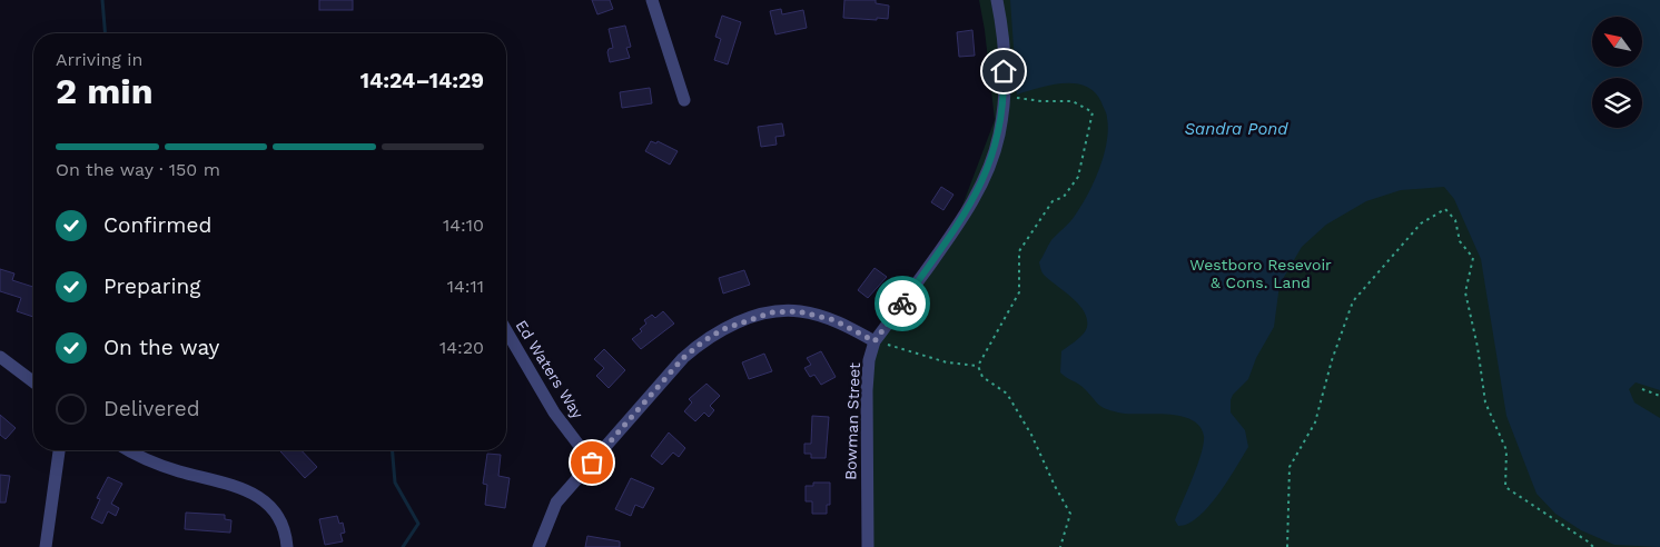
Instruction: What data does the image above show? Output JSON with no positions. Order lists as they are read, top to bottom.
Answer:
{
  "streets": {
    "street": ["Ed Waters Way", "Bowman Street"]
  },
  "water": ["Sandra Pond"],
  "parks": ["Westboro Resevoir & Cons. Land"],
  "north": "top left",
  "page": {
    "heading": ["2 min", "Arriving in", "14:24–14:29"],
    "bar": "On the way · 150 m",
    "list": [
      ["Confirmed", "14:10"],
      ["Preparing", "14:11"],
      ["On the way", "14:20"],
      "Delivered"
    ]
  }
}
